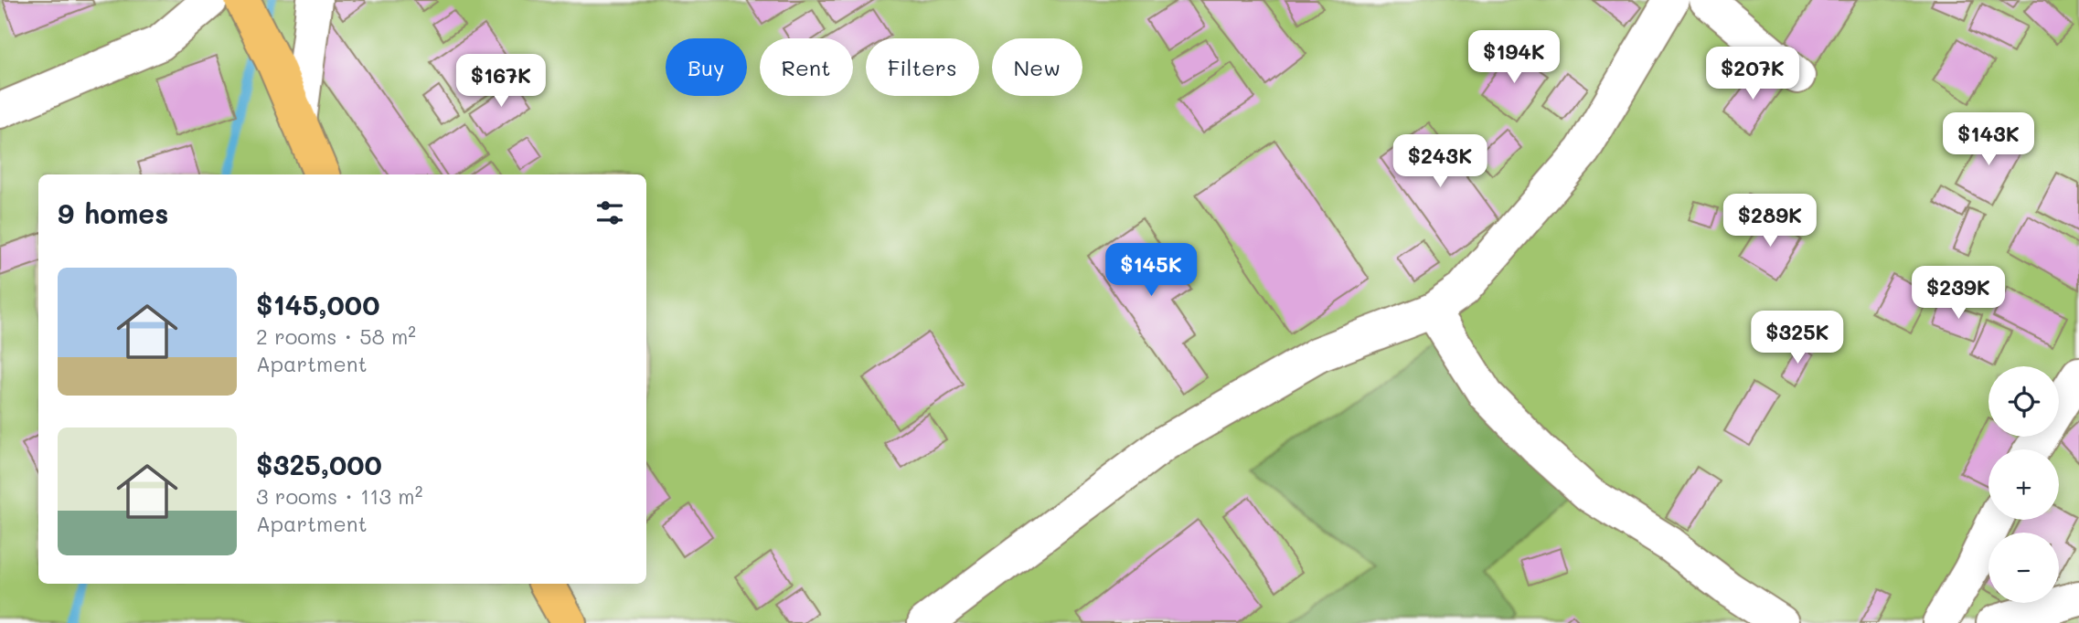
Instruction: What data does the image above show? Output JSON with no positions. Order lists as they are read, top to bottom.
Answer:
{
  "page": {
    "price": [
      "$194K",
      "$207K",
      "$167K",
      "$143K",
      "$243K",
      "$289K",
      "$145K",
      "$239K",
      "$325K"
    ],
    "chip": [
      "Buy",
      "Rent",
      "Filters",
      "New"
    ],
    "heading": "9 homes",
    "list": [
      {
        "name": "$145,000",
        "note": "2 rooms · 58 m² · Apartment"
      },
      {
        "name": "$325,000",
        "note": "3 rooms · 113 m² · Apartment"
      }
    ],
    "map_buttons": ["+", "−"]
  }
}
